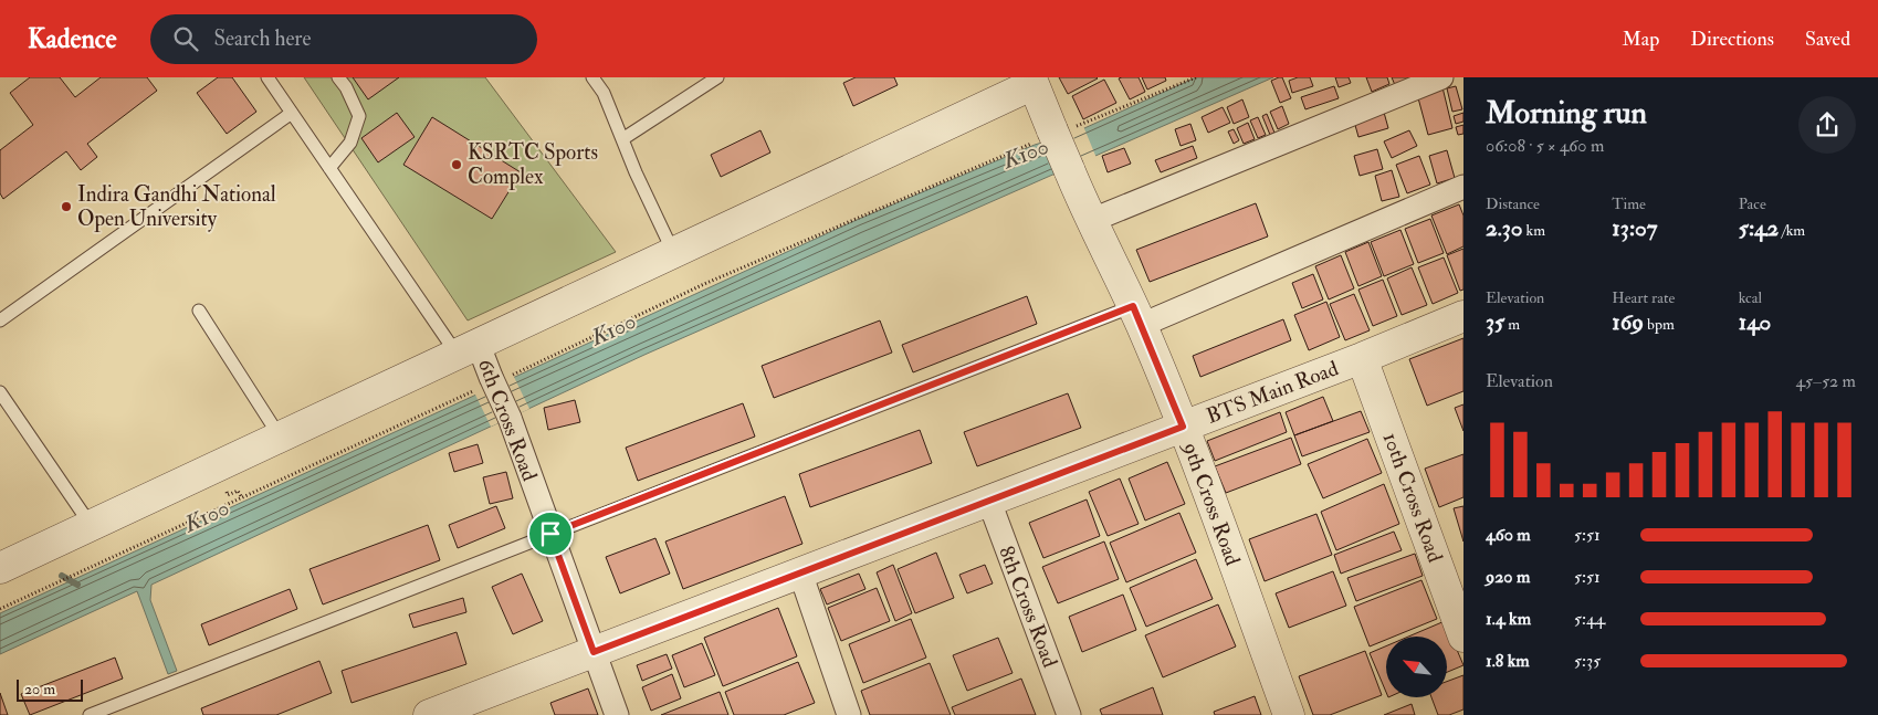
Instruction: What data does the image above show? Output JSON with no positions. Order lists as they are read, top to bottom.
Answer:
{
  "streets": {
    "street": [
      "BTS Main Road",
      "6th Cross Road",
      "10th Cross Road",
      "9th Cross Road",
      "8th Cross Road"
    ]
  },
  "crossings": [
    ["BTS Main Road", "6th Cross Road"],
    ["BTS Main Road", "10th Cross Road"],
    ["BTS Main Road", "9th Cross Road"],
    ["BTS Main Road", "8th Cross Road"]
  ],
  "water": ["K100"],
  "places": ["KSRTC Sports Complex", "Indira Gandhi National Open University"],
  "scale_bar": "20 m",
  "north": "top left",
  "page": {
    "header": "Kadence",
    "search": "Search here",
    "nav": ["Map", "Directions", "Saved"],
    "heading": ["Morning run", "06:08 · 5 × 460 m"],
    "stats": [
      ["Distance", "2.30 km"],
      ["Time", "13:07"],
      ["Pace", "5:42 /km"],
      ["Elevation", "35 m"],
      ["Heart rate", "169 bpm"],
      ["kcal", "140"]
    ],
    "chart": ["Elevation", "45–52 m"],
    "list": [
      {
        "name": "460 m",
        "note": "5:51"
      },
      {
        "name": "920 m",
        "note": "5:51"
      },
      {
        "name": "1.4 km",
        "note": "5:44"
      },
      {
        "name": "1.8 km",
        "note": "5:35"
      }
    ],
    "scale": "20 m"
  }
}
